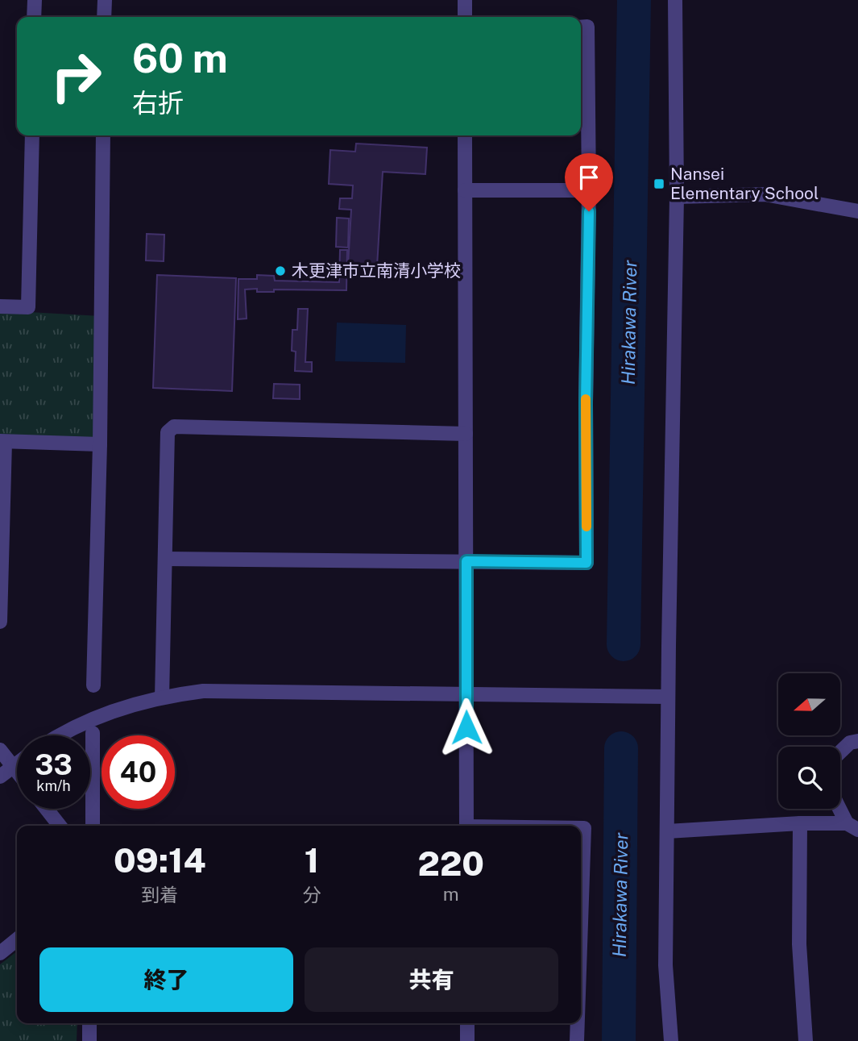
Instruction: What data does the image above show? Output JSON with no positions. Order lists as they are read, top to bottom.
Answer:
{
  "water": ["Hirakawa River"],
  "places": {
    "transit": ["Nansei Elementary School"],
    "other": ["木更津市立南清小学校"]
  },
  "north": "left",
  "page": {
    "turn": ["60 m", "右折"],
    "speed": "33 km/h",
    "limit": "40",
    "eta": [
      "09:14",
      "到着",
      "1",
      "分",
      "220",
      "m"
    ],
    "buttons": ["終了", "共有"]
  }
}
